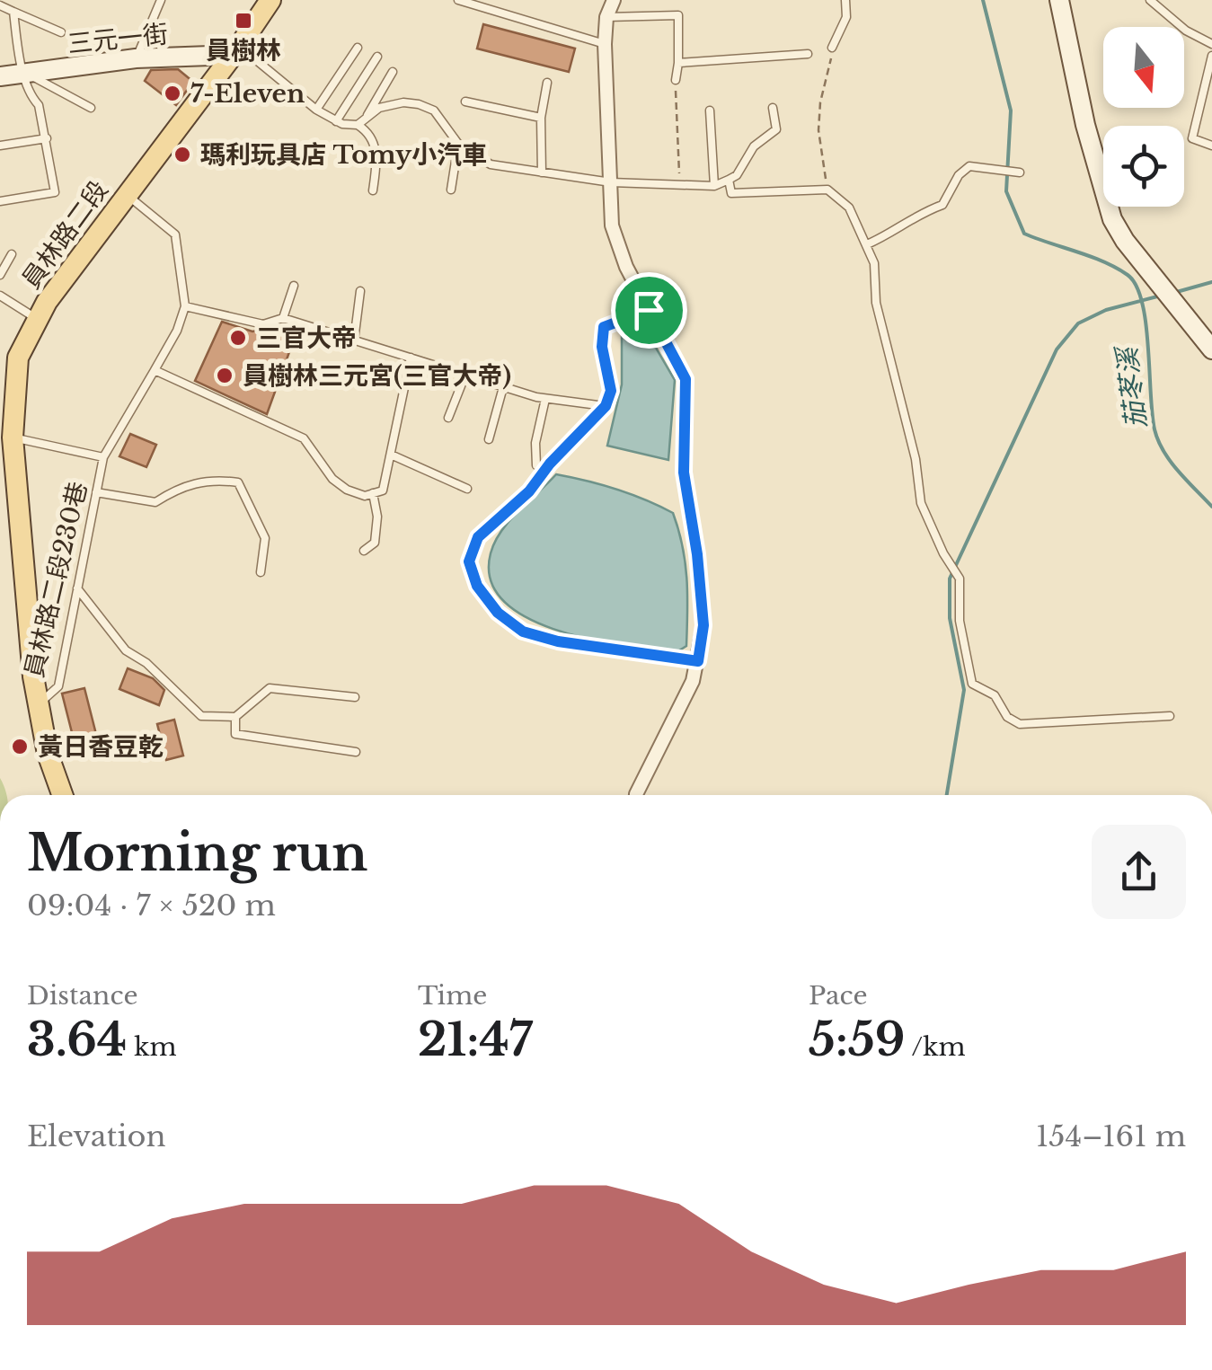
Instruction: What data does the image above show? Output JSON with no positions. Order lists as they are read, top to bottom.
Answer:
{
  "streets": {
    "main road": ["員林路二段"],
    "street": ["三元一街"],
    "lane": ["員林路二段230巷"]
  },
  "crossings": [
    ["三元一街", "員林路二段"],
    ["員林路二段", "員林路二段230巷"]
  ],
  "water": ["茄苳溪"],
  "places": {
    "transit": ["員樹林"],
    "other": [
      "7-Eleven",
      "瑪利玩具店 Tomy小汽車",
      "三官大帝",
      "員樹林三元宮(三官大帝)",
      "黃日香豆乾"
    ]
  },
  "north": "bottom",
  "page": {
    "heading": ["Morning run", "09:04 · 7 × 520 m"],
    "stats": [
      ["Distance", "3.64 km"],
      ["Time", "21:47"],
      ["Pace", "5:59 /km"]
    ],
    "chart": ["Elevation", "154–161 m"]
  }
}
